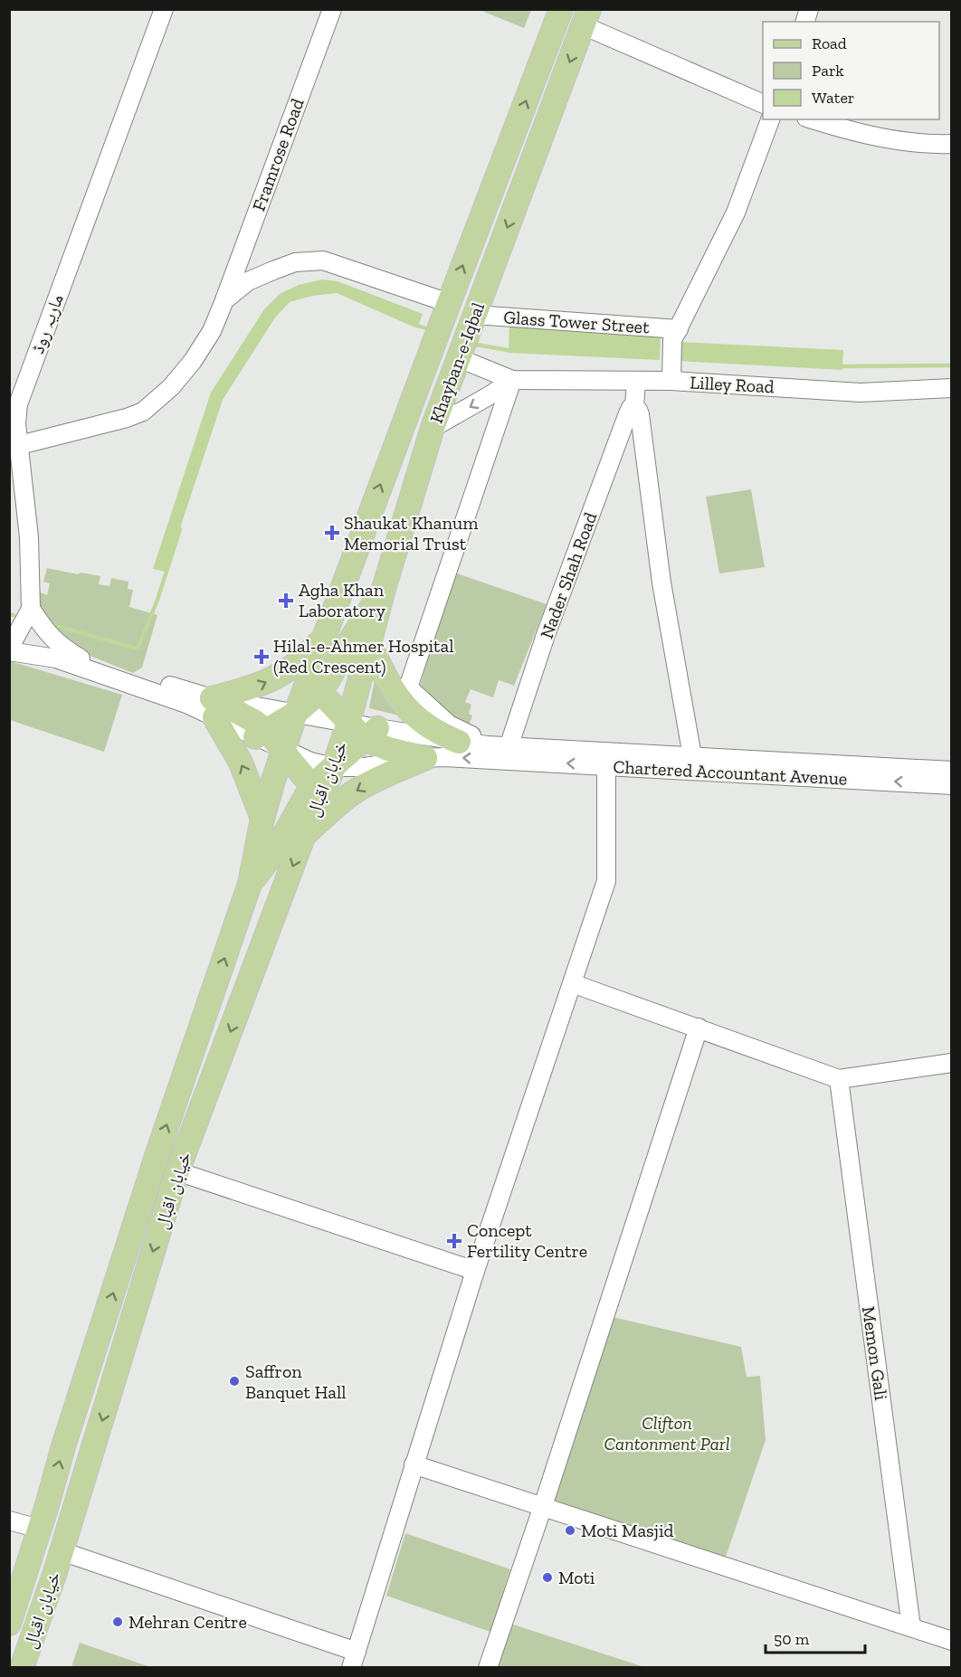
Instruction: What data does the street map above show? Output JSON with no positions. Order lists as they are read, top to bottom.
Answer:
{
  "streets": {
    "main road": ["Khayban-e-Iqbal", "خیابان اقبال"],
    "street": [
      "Framrose Road",
      "Glass Tower Street",
      "ماریہ روڈ",
      "Lilley Road",
      "Nader Shah Road",
      "Chartered Accountant Avenue",
      "Memon Gali"
    ]
  },
  "crossings": [
    ["Framrose Road", "ماریہ روڈ"],
    ["Glass Tower Street", "Khayban-e-Iqbal"],
    ["Khayban-e-Iqbal", "Lilley Road"],
    ["Khayban-e-Iqbal", "خیابان اقبال"],
    ["Nader Shah Road", "Chartered Accountant Avenue"]
  ],
  "parks": ["Clifton Cantonment Parl"],
  "places": {
    "health": [
      "Shaukat Khanum Memorial Trust",
      "Agha Khan Laboratory",
      "Hilal-e-Ahmer Hospital (Red Crescent)",
      "Concept Fertility Centre"
    ],
    "other": [
      "Saffron Banquet Hall",
      "Moti Masjid",
      "Moti",
      "Mehran Centre"
    ]
  },
  "legend": ["Road", "Park", "Water"],
  "scale_bar": "50 m"
}
